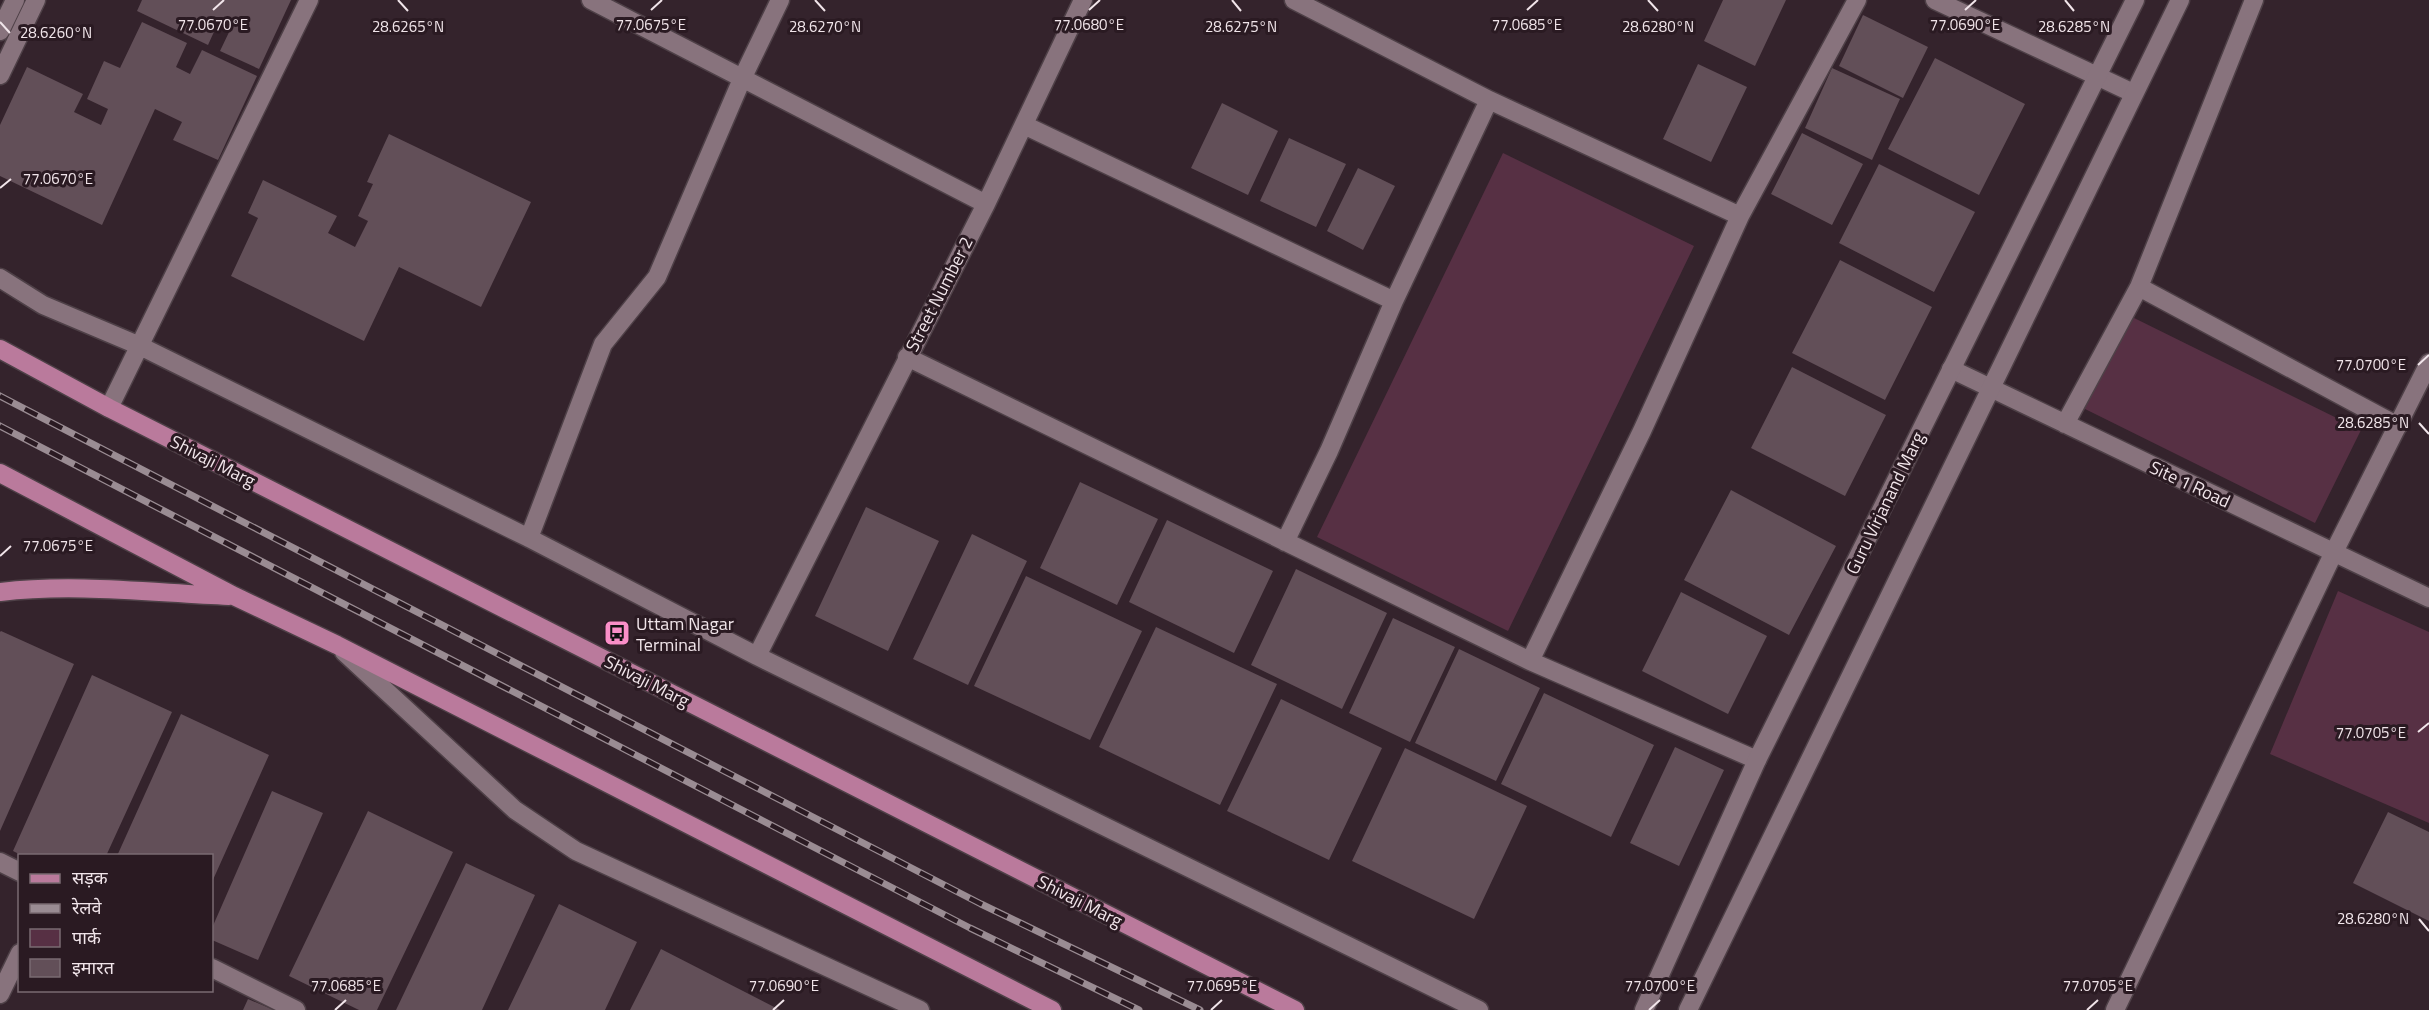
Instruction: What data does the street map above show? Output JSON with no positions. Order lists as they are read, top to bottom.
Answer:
{
  "streets": {
    "main road": ["Shivaji Marg"],
    "street": ["Street Number 2", "Site 1 Road", "Guru Virjanand Marg"]
  },
  "crossings": [
    ["Site 1 Road", "Guru Virjanand Marg"]
  ],
  "places": {
    "bus stop": ["Uttam Nagar Terminal"]
  },
  "legend": [
    "सड़क",
    "रेलवे",
    "पार्क",
    "इमारत"
  ],
  "coordinates": [
    "77.0670°E",
    "77.0675°E",
    "77.0680°E",
    "77.0685°E",
    "77.0690°E",
    "28.6265°N",
    "28.6270°N",
    "28.6275°N",
    "28.6280°N",
    "28.6285°N",
    "28.6260°N",
    "77.0700°E",
    "77.0705°E",
    "77.0695°E"
  ]
}
